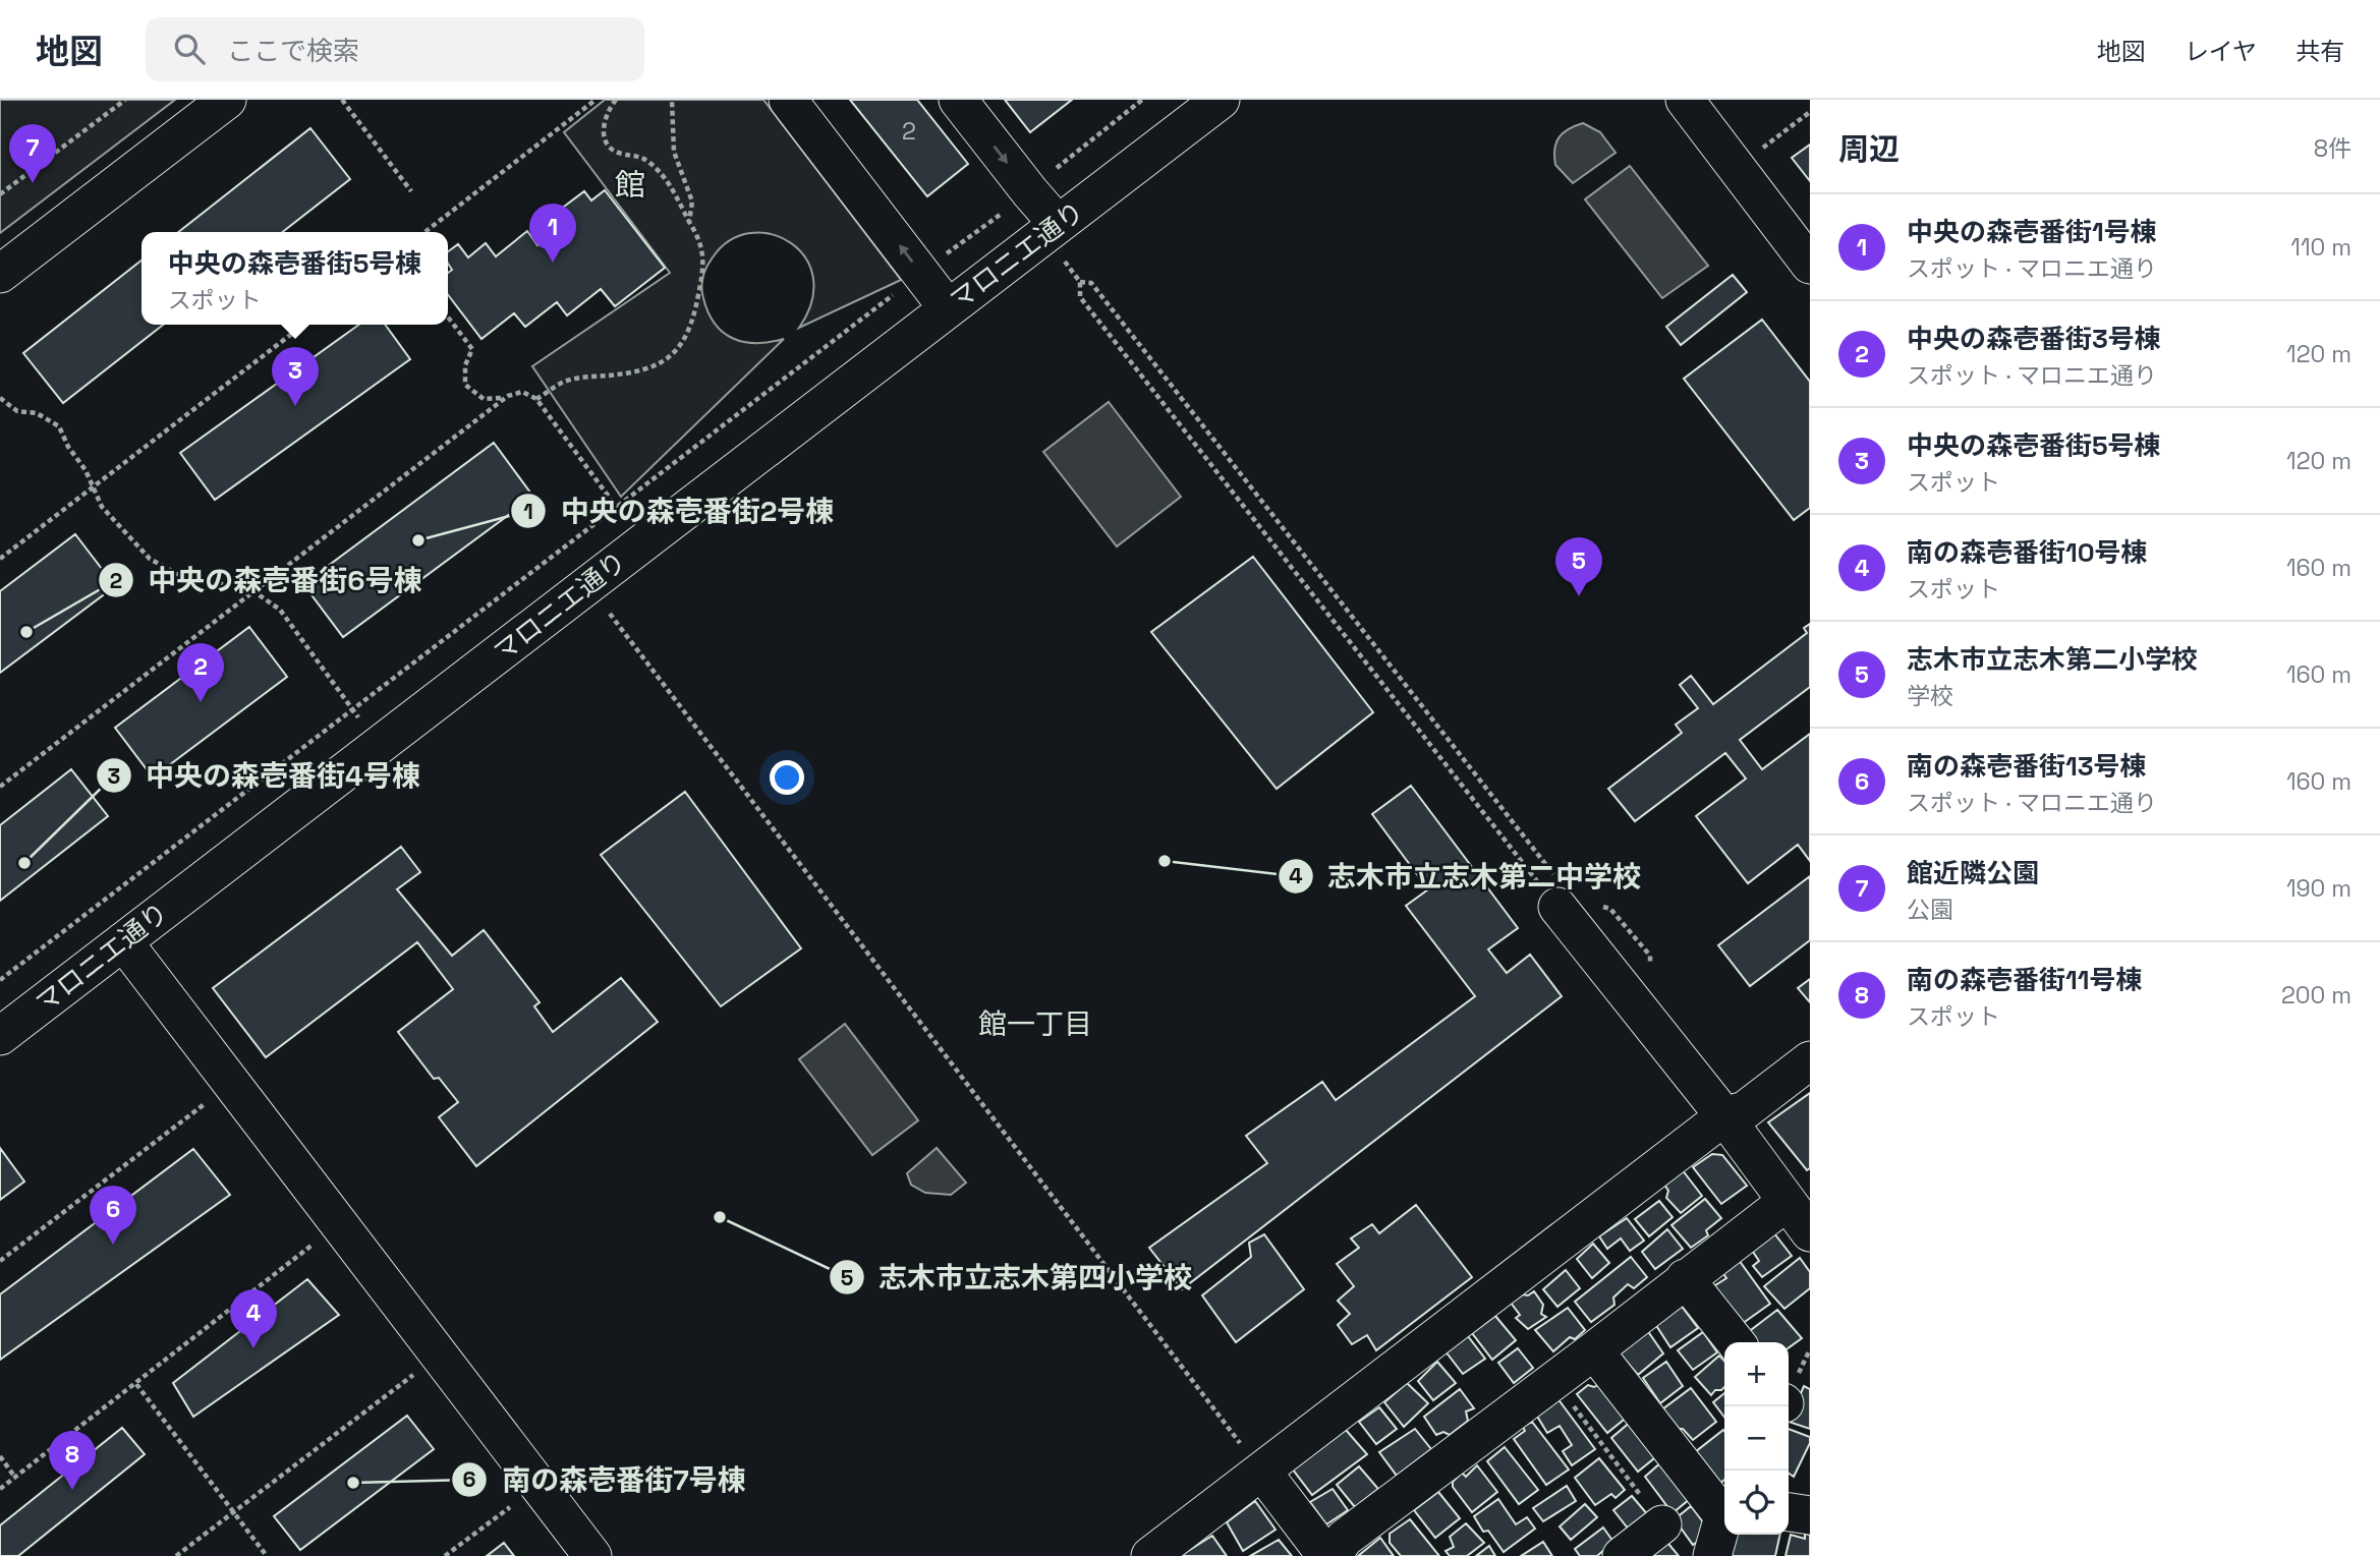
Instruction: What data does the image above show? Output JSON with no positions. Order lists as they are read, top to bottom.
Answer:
{
  "streets": {
    "street": ["マロニエ通り"]
  },
  "districts": ["館", "館一丁目"],
  "places": [
    "中央の森壱番街2号棟",
    "中央の森壱番街6号棟",
    "志木市立志木第二中学校",
    "中央の森壱番街4号棟",
    "志木市立志木第四小学校",
    "南の森壱番街7号棟"
  ],
  "house_numbers": ["2"],
  "page": {
    "header": "地図",
    "search": "ここで検索",
    "nav": ["地図", "レイヤ", "共有"],
    "heading": ["周辺", "8件"],
    "pins": [
      "7",
      "1",
      "3",
      "5",
      "2",
      "6",
      "4",
      "8"
    ],
    "list": [
      {
        "mark": "1",
        "name": "中央の森壱番街1号棟",
        "note": "スポット · マロニエ通り",
        "value": "110 m"
      },
      {
        "mark": "2",
        "name": "中央の森壱番街3号棟",
        "note": "スポット · マロニエ通り",
        "value": "120 m"
      },
      {
        "mark": "3",
        "name": "中央の森壱番街5号棟",
        "note": "スポット",
        "value": "120 m"
      },
      {
        "mark": "4",
        "name": "南の森壱番街10号棟",
        "note": "スポット",
        "value": "160 m"
      },
      {
        "mark": "5",
        "name": "志木市立志木第二小学校",
        "note": "学校",
        "value": "160 m"
      },
      {
        "mark": "6",
        "name": "南の森壱番街13号棟",
        "note": "スポット · マロニエ通り",
        "value": "160 m"
      },
      {
        "mark": "7",
        "name": "館近隣公園",
        "note": "公園",
        "value": "190 m"
      },
      {
        "mark": "8",
        "name": "南の森壱番街11号棟",
        "note": "スポット",
        "value": "200 m"
      }
    ],
    "popup": ["中央の森壱番街5号棟", "スポット"],
    "map_buttons": ["+", "−"]
  }
}
